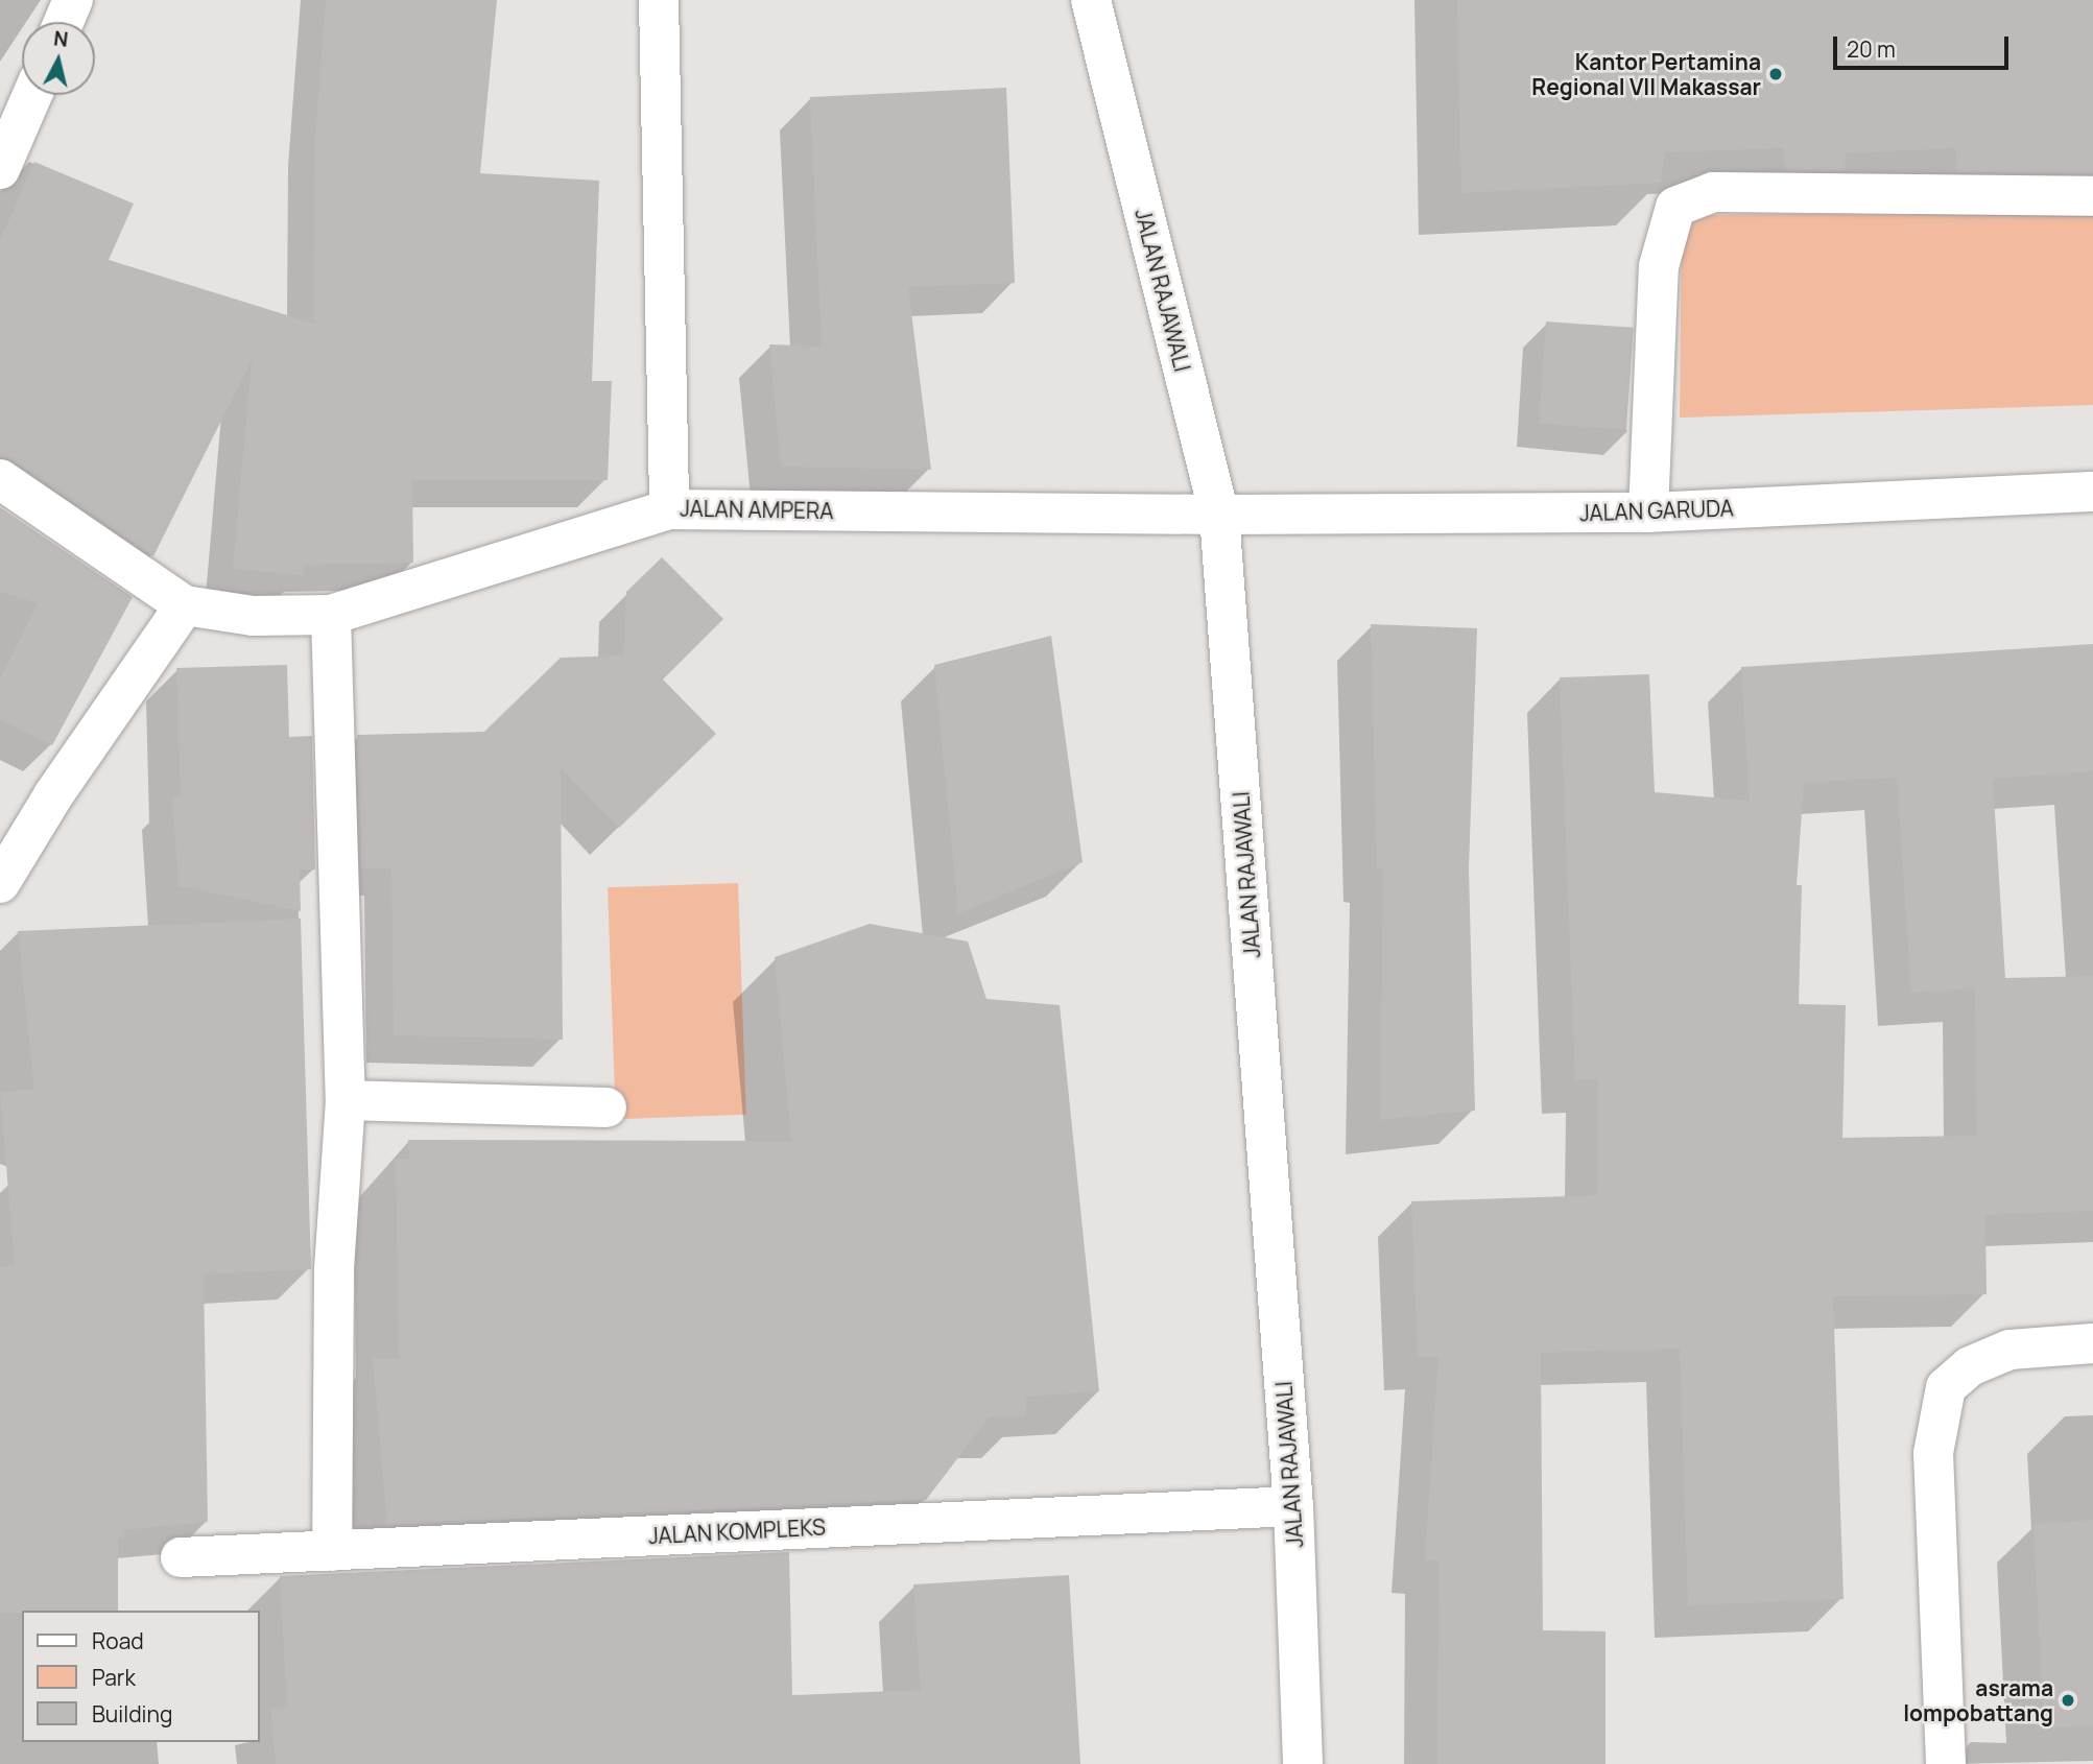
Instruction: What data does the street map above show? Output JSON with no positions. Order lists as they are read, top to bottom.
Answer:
{
  "streets": {
    "street": [
      "JALAN RAJAWALI",
      "JALAN AMPERA",
      "JALAN GARUDA",
      "JALAN KOMPLEKS"
    ]
  },
  "crossings": [
    ["JALAN RAJAWALI", "JALAN AMPERA"],
    ["JALAN RAJAWALI", "JALAN GARUDA"],
    ["JALAN RAJAWALI", "JALAN KOMPLEKS"],
    ["JALAN AMPERA", "JALAN GARUDA"]
  ],
  "places": ["Kantor Pertamina Regional VII Makassar", "asrama lompobattang"],
  "legend": ["Road", "Park", "Building"],
  "scale_bar": "20 m",
  "north": "top"
}
